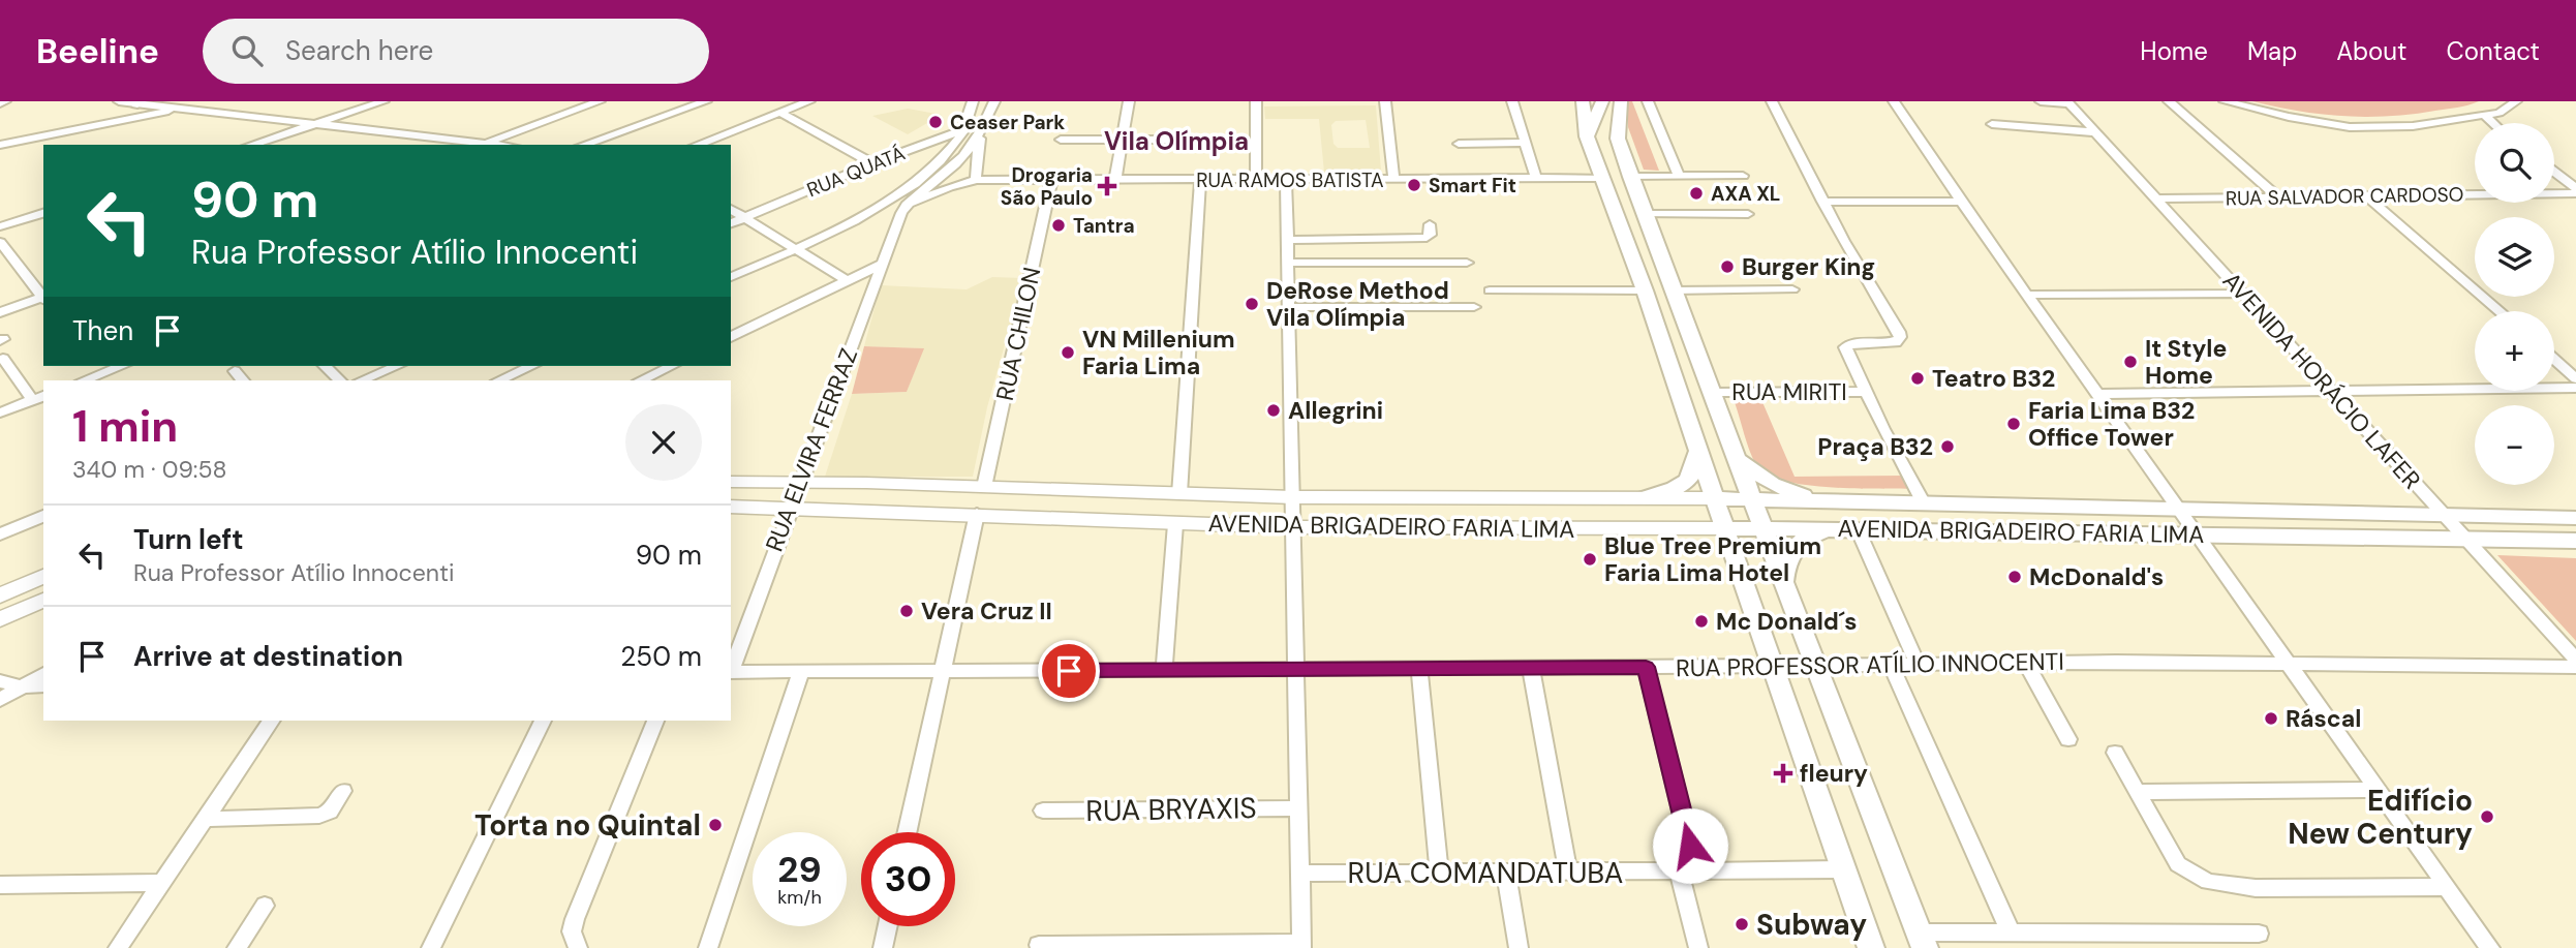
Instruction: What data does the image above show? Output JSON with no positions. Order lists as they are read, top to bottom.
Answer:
{
  "streets": {
    "highway": ["AVENIDA BRIGADEIRO FARIA LIMA"],
    "street": [
      "RUA QUATÁ",
      "RUA RAMOS BATISTA",
      "RUA SALVADOR CARDOSO",
      "RUA CHILON",
      "AVENIDA HORÁCIO LAFER",
      "RUA MIRITI",
      "RUA ELVIRA FERRAZ",
      "RUA PROFESSOR ATÍLIO INNOCENTI",
      "RUA BRYAXIS",
      "RUA COMANDATUBA"
    ]
  },
  "crossings": [
    ["RUA RAMOS BATISTA", "RUA CHILON"],
    ["RUA RAMOS BATISTA", "RUA ELVIRA FERRAZ"],
    ["RUA SALVADOR CARDOSO", "AVENIDA HORÁCIO LAFER"],
    ["RUA CHILON", "AVENIDA BRIGADEIRO FARIA LIMA"],
    ["AVENIDA HORÁCIO LAFER", "AVENIDA BRIGADEIRO FARIA LIMA"],
    ["RUA ELVIRA FERRAZ", "AVENIDA BRIGADEIRO FARIA LIMA"]
  ],
  "districts": ["Vila Olímpia"],
  "places": {
    "other": [
      "Ceaser Park",
      "Smart Fit",
      "AXA XL",
      "Tantra",
      "Burger King",
      "DeRose Method Vila Olímpia",
      "VN Millenium Faria Lima",
      "It Style Home",
      "Teatro B32",
      "Allegrini",
      "Faria Lima B32 Office Tower",
      "Praça B32",
      "Blue Tree Premium Faria Lima Hotel",
      "McDonald's",
      "Vera Cruz II",
      "Mc Donald´s",
      "Ráscal",
      "Edifício New Century",
      "Torta no Quintal",
      "Subway"
    ],
    "health": ["Drogaria São Paulo", "fleury"]
  },
  "page": {
    "header": "Beeline",
    "search": "Search here",
    "nav": [
      "Home",
      "Map",
      "About",
      "Contact"
    ],
    "map_buttons": ["+", "−"],
    "turn": ["90 m", "Rua Professor Atílio Innocenti"],
    "then": "Then",
    "heading": ["1 min", "340 m · 09:58"],
    "list": [
      {
        "name": "Turn left",
        "note": "Rua Professor Atílio Innocenti",
        "value": "90 m"
      },
      {
        "name": "Arrive at destination",
        "value": "250 m"
      }
    ],
    "speed": "29 km/h",
    "limit": "30"
  }
}
